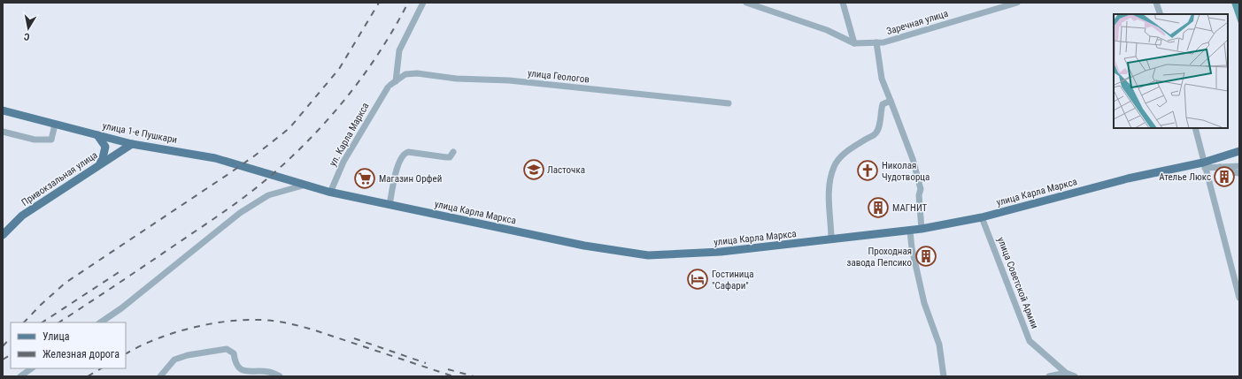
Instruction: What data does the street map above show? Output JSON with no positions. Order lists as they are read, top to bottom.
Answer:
{
  "streets": {
    "main road": ["улица 1-е Пушкари", "Привокзальная улица", "улица Карла Маркса"],
    "street": [
      "Заречная улица",
      "улица Геологов",
      "ул. Карла Маркса",
      "улица Советской Армии"
    ]
  },
  "crossings": [
    ["улица Геологов", "ул. Карла Маркса"],
    ["улица 1-е Пушкари", "Привокзальная улица"],
    ["улица 1-е Пушкари", "улица Карла Маркса"],
    ["ул. Карла Маркса", "улица Карла Маркса"],
    ["улица Карла Маркса", "улица Советской Армии"]
  ],
  "places": {
    "school or university": ["Ласточка"],
    "church": ["Николая Чудотворца"],
    "building": ["Ателье Люкс", "МАГНИТ", "Проходная завода Пепсико"],
    "supermarket": ["Магазин Орфей"],
    "hotel": ["Гостиница \"Сафари\""]
  },
  "legend": ["Улица", "Железная дорога"],
  "north": "bottom"
}
